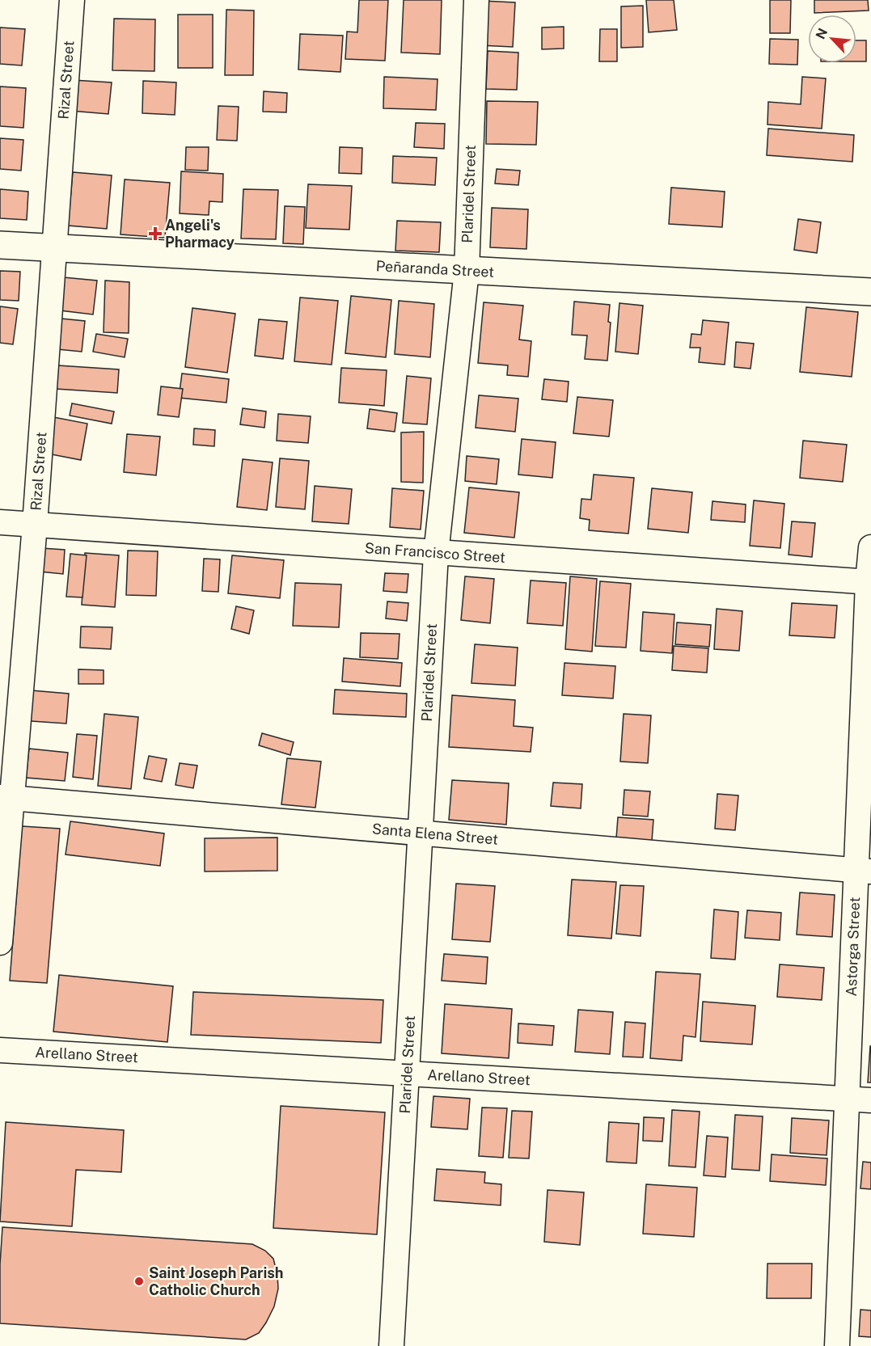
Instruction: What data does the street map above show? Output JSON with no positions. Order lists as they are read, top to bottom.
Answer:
{
  "streets": {
    "street": [
      "Rizal Street",
      "Plaridel Street",
      "Peñaranda Street",
      "San Francisco Street",
      "Santa Elena Street",
      "Astorga Street",
      "Arellano Street"
    ]
  },
  "crossings": [
    ["Rizal Street", "Peñaranda Street"],
    ["Rizal Street", "San Francisco Street"],
    ["Rizal Street", "Santa Elena Street"],
    ["Plaridel Street", "Peñaranda Street"],
    ["Plaridel Street", "San Francisco Street"],
    ["Plaridel Street", "Santa Elena Street"],
    ["Plaridel Street", "Arellano Street"],
    ["San Francisco Street", "Astorga Street"],
    ["Santa Elena Street", "Astorga Street"],
    ["Astorga Street", "Arellano Street"]
  ],
  "places": {
    "health": ["Angeli's Pharmacy"],
    "other": ["Saint Joseph Parish Catholic Church"]
  },
  "north": "top left"
}
